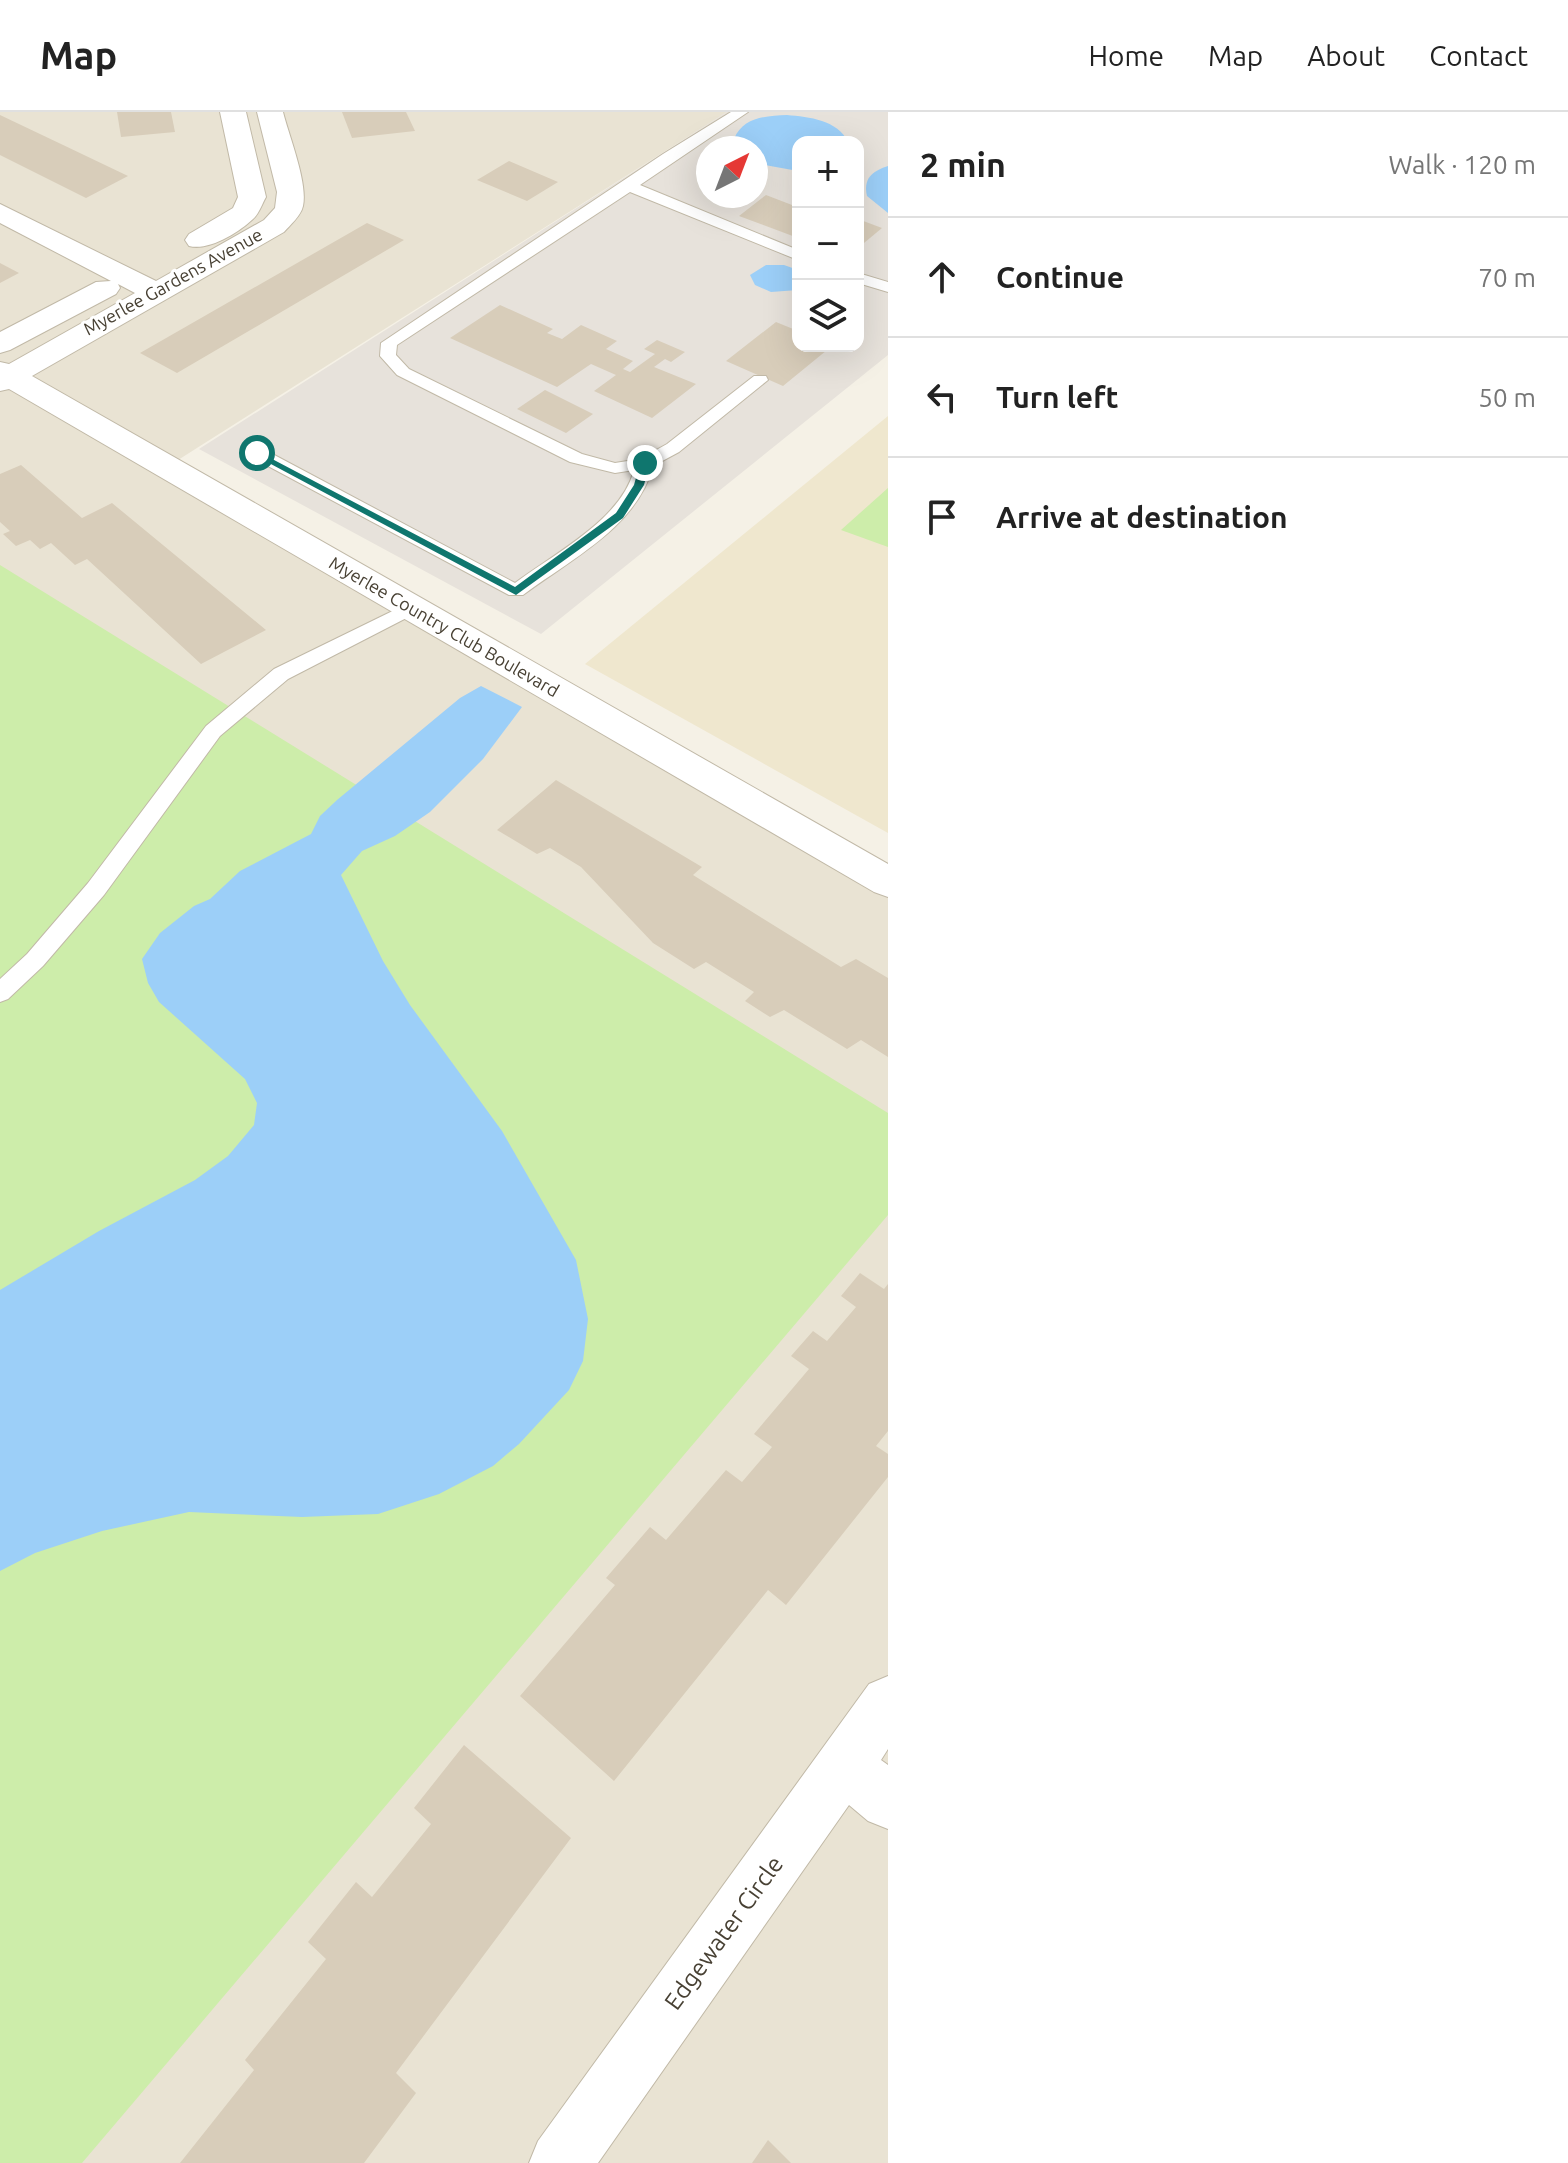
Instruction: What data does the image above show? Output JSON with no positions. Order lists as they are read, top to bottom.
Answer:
{
  "streets": {
    "street": ["Myerlee Gardens Avenue", "Myerlee Country Club Boulevard", "Edgewater Circle"]
  },
  "crossings": [
    ["Myerlee Gardens Avenue", "Myerlee Country Club Boulevard"]
  ],
  "north": "top right",
  "page": {
    "header": "Map",
    "nav": [
      "Home",
      "Map",
      "About",
      "Contact"
    ],
    "heading": ["2 min", "Walk · 120 m"],
    "map_buttons": ["+", "−"],
    "list": [
      ["Continue", "70 m"],
      ["Turn left", "50 m"],
      "Arrive at destination"
    ]
  }
}
